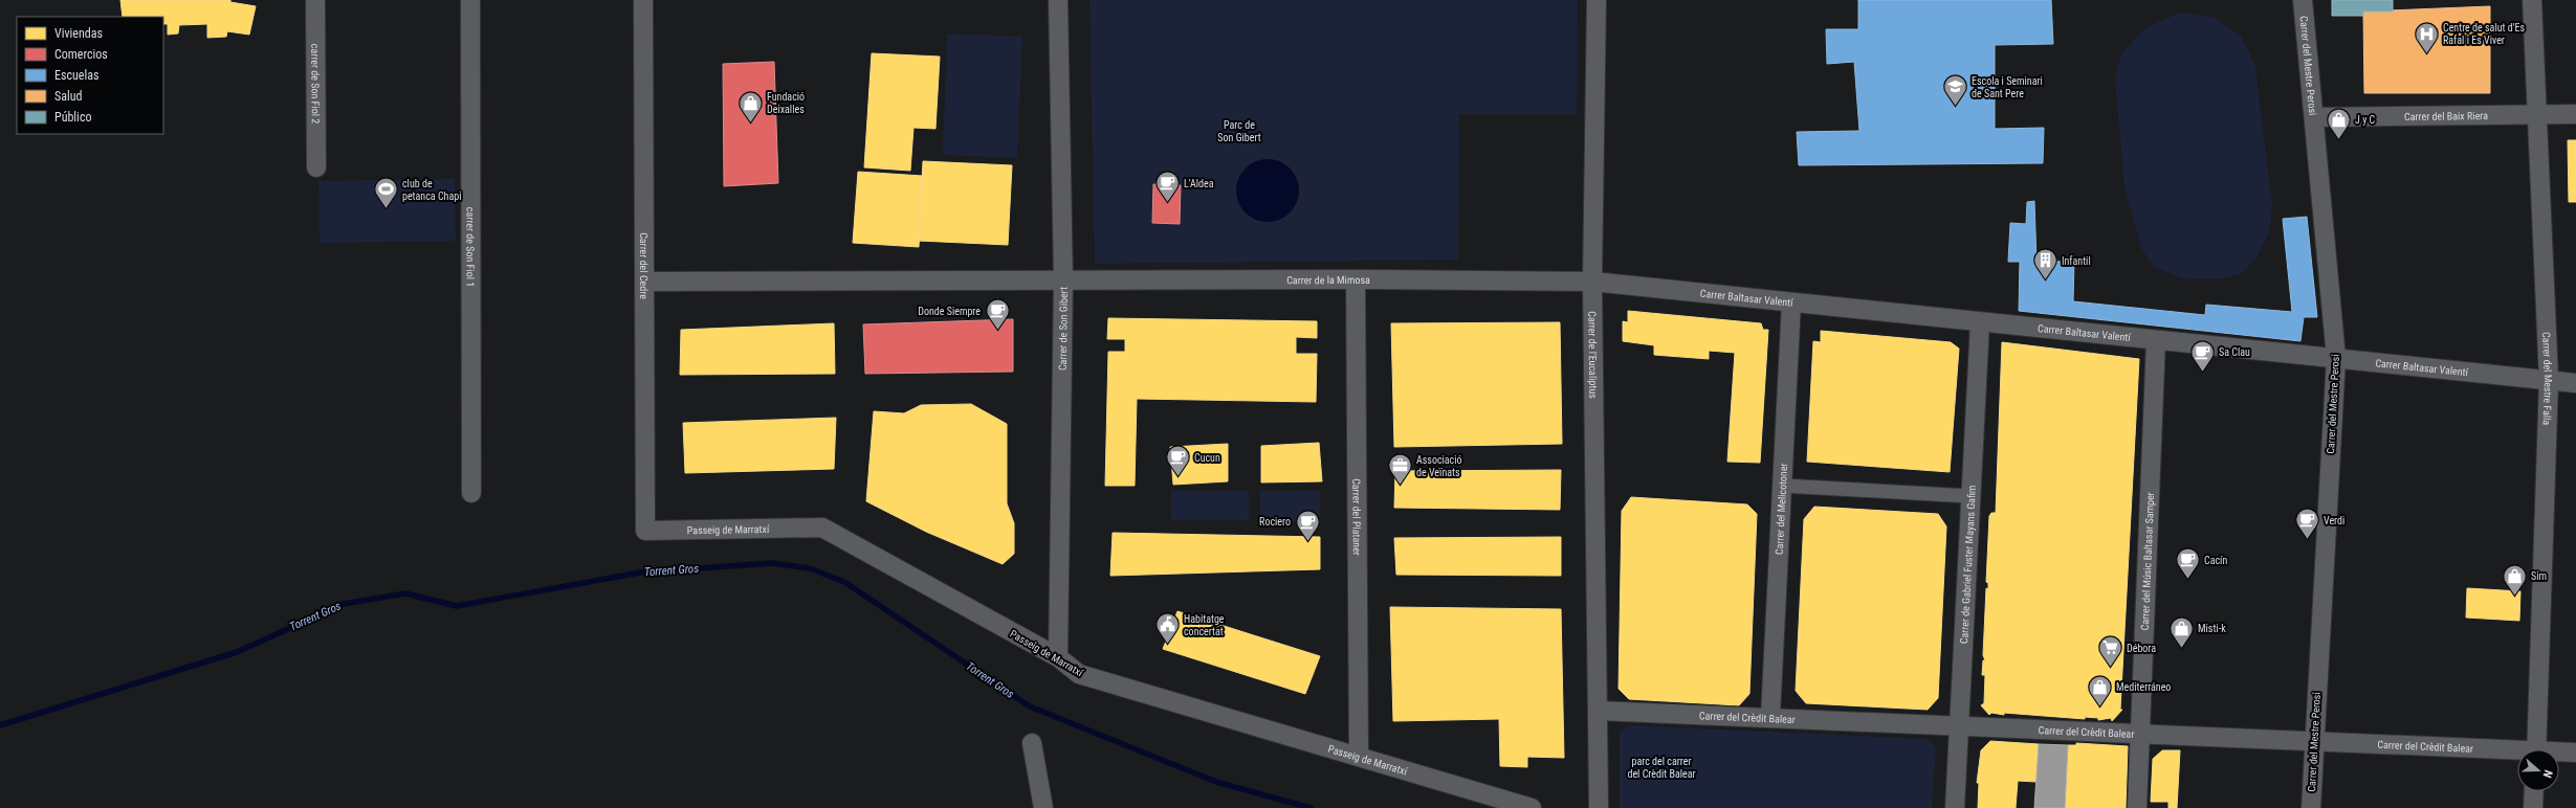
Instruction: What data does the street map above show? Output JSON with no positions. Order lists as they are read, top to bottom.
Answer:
{
  "streets": {
    "street": [
      "Carrer del Mestre Perosi",
      "carrer de Son Fiol 2",
      "Carrer del Baix Riera",
      "carrer de Son Fiol 1",
      "Carrer del Cedre",
      "Carrer de la Mimosa",
      "Carrer Baltasar Valentí",
      "Carrer de Son Gibert",
      "Carrer de l'Eucaliptus",
      "Carrer del Mestre Falla",
      "Carrer del Melicotoner",
      "Carrer del Plataner",
      "Passeig de Marratxí",
      "Carrer del Músic Baltasar Samper",
      "Carrer de Gabriel Fuster Mayans Gafim",
      "Carrer del Crèdit Balear"
    ]
  },
  "crossings": [
    ["Carrer del Mestre Perosi", "Carrer del Baix Riera"],
    ["Carrer del Mestre Perosi", "Carrer Baltasar Valentí"],
    ["Carrer del Mestre Perosi", "Carrer del Crèdit Balear"],
    ["Carrer del Baix Riera", "Carrer del Mestre Falla"],
    ["Carrer del Cedre", "Carrer de la Mimosa"],
    ["Carrer del Cedre", "Passeig de Marratxí"],
    ["Carrer de la Mimosa", "Carrer Baltasar Valentí"],
    ["Carrer de la Mimosa", "Carrer de Son Gibert"],
    ["Carrer de la Mimosa", "Carrer de l'Eucaliptus"],
    ["Carrer de la Mimosa", "Carrer del Plataner"],
    ["Carrer Baltasar Valentí", "Carrer de l'Eucaliptus"],
    ["Carrer Baltasar Valentí", "Carrer del Mestre Falla"],
    ["Carrer Baltasar Valentí", "Carrer del Melicotoner"],
    ["Carrer Baltasar Valentí", "Carrer del Músic Baltasar Samper"],
    ["Carrer Baltasar Valentí", "Carrer de Gabriel Fuster Mayans Gafim"],
    ["Carrer de Son Gibert", "Passeig de Marratxí"],
    ["Carrer de l'Eucaliptus", "Carrer del Crèdit Balear"],
    ["Carrer del Melicotoner", "Carrer del Crèdit Balear"],
    ["Carrer del Plataner", "Passeig de Marratxí"],
    ["Carrer del Músic Baltasar Samper", "Carrer del Crèdit Balear"],
    ["Carrer de Gabriel Fuster Mayans Gafim", "Carrer del Crèdit Balear"]
  ],
  "water": ["Torrent Gros"],
  "parks": ["Parc de Son Gibert", "parc del carrer del Crèdit Balear"],
  "places": {
    "hospital": ["Centre de salut d'Es Rafal i Es Viver"],
    "school or university": ["Escola i Seminari de Sant Pere"],
    "shop": [
      "Fundació Deixalles",
      "J y C",
      "Sim",
      "Misti-k",
      "Mediterráneo"
    ],
    "cafe": [
      "L'Aldea",
      "Donde Siempre",
      "Sa Clau",
      "Cucun",
      "Verdi",
      "Rociero",
      "Cacín"
    ],
    "sports": ["club de petanca Chapi"],
    "building": ["Infantil"],
    "office": ["Associació de Veïnats"],
    "public building": ["Habitatge concertat"],
    "supermarket": ["Débora"]
  },
  "legend": [
    "Viviendas",
    "Comercios",
    "Escuelas",
    "Salud",
    "Público"
  ],
  "north": "right"
}
